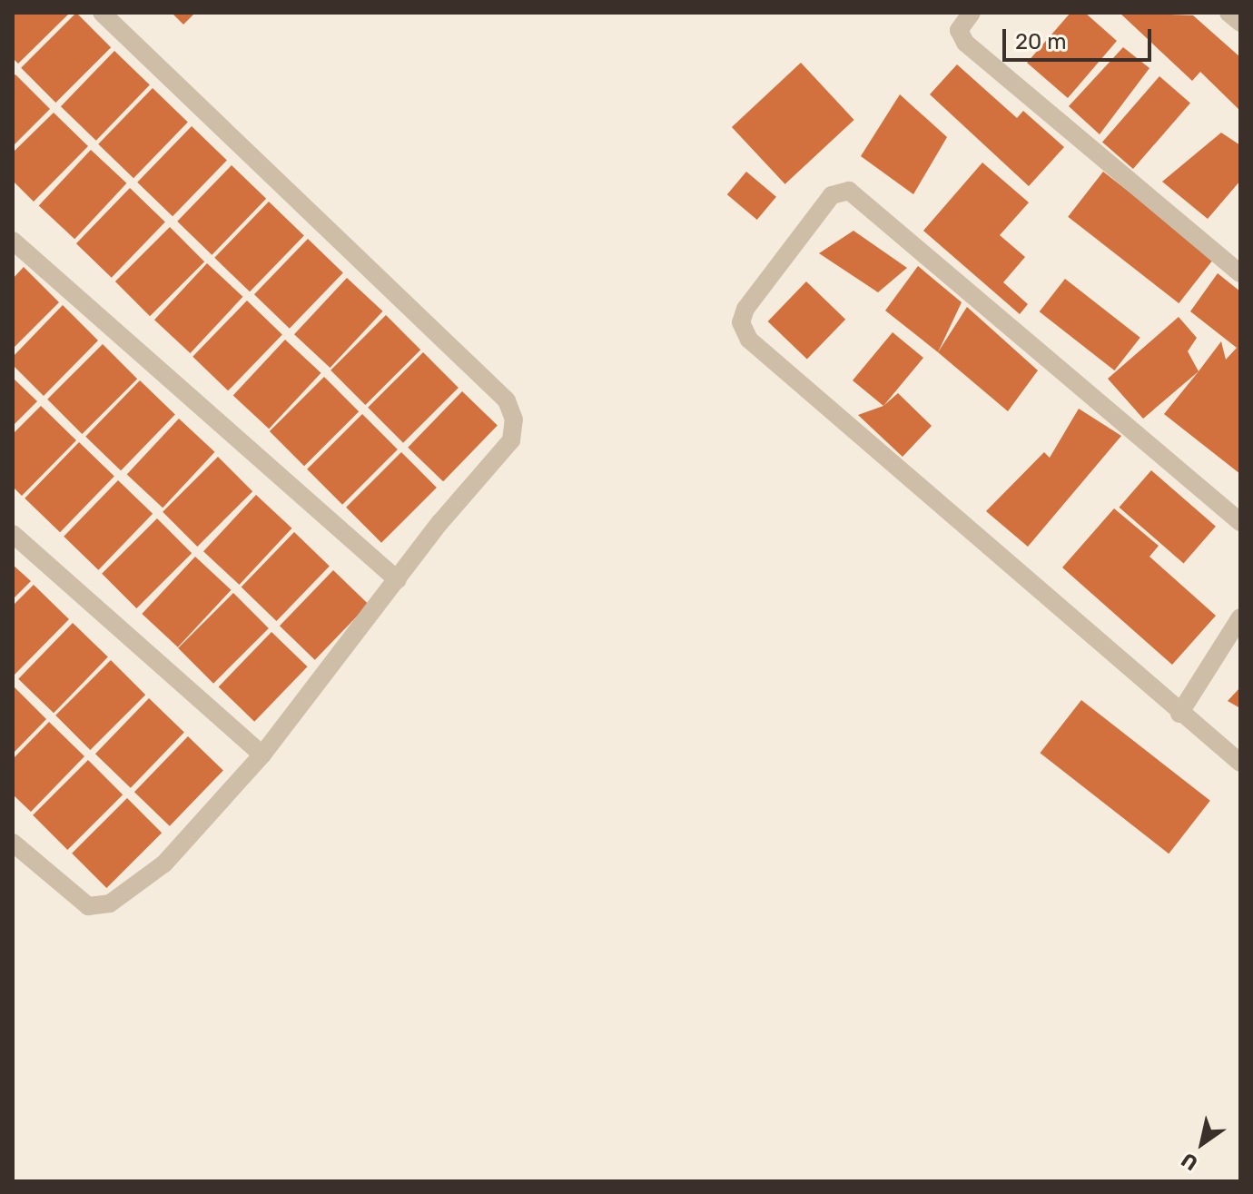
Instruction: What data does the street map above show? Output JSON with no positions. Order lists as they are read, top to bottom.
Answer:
{
  "scale_bar": "20 m",
  "north": "bottom left"
}
